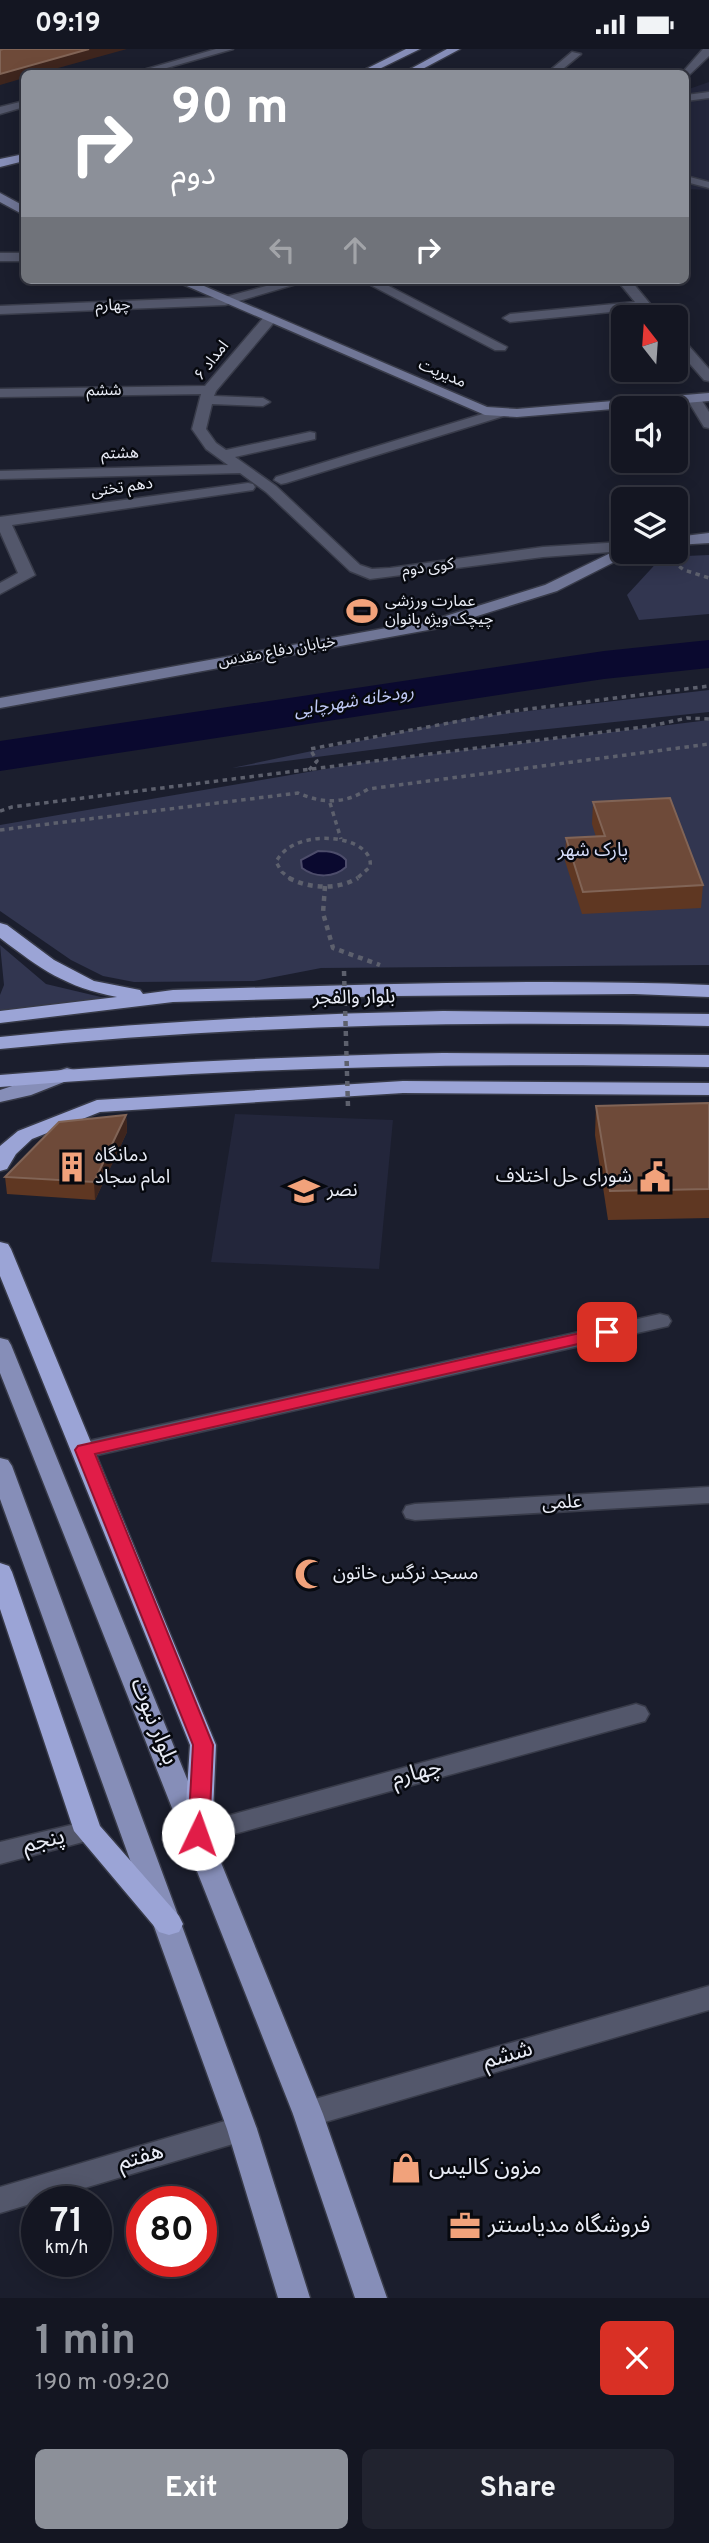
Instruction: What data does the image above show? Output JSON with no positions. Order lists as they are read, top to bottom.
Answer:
{
  "streets": {
    "highway": ["بلوار والفجر"],
    "main road": ["بلوار نبوت"],
    "street": [
      "چهارم",
      "امداد ۶",
      "مدیریت",
      "ششم",
      "هشتم",
      "دهم تختی",
      "کوی دوم",
      "خیابان دفاع مقدس",
      "علمی",
      "پنجم",
      "هفتم"
    ]
  },
  "crossings": [
    ["چهارم", "مدیریت"],
    ["چهارم", "بلوار نبوت"],
    ["امداد ۶", "مدیریت"],
    ["امداد ۶", "ششم"],
    ["امداد ۶", "هشتم"],
    ["امداد ۶", "کوی دوم"],
    ["ششم", "بلوار نبوت"]
  ],
  "water": ["رودخانه شهرچایی"],
  "parks": ["پارک شهر"],
  "places": {
    "sports": ["عمارت ورزشی چیچک ویژه بانوان"],
    "building": ["دمانگاه امام سجاد"],
    "public building": ["شورای حل اختلاف"],
    "school or university": ["نصر"],
    "mosque": ["مسجد نرگس خاتون"],
    "shop": ["مزون کالیس"],
    "office": ["فروشگاه مدیاسنتر"]
  },
  "north": "top",
  "page": {
    "status": "09:19",
    "turn": ["90 m", "دوم"],
    "speed": "71 km/h",
    "limit": "80",
    "heading": ["1 min", "190 m · 09:20"],
    "buttons": ["Exit", "Share"]
  }
}
